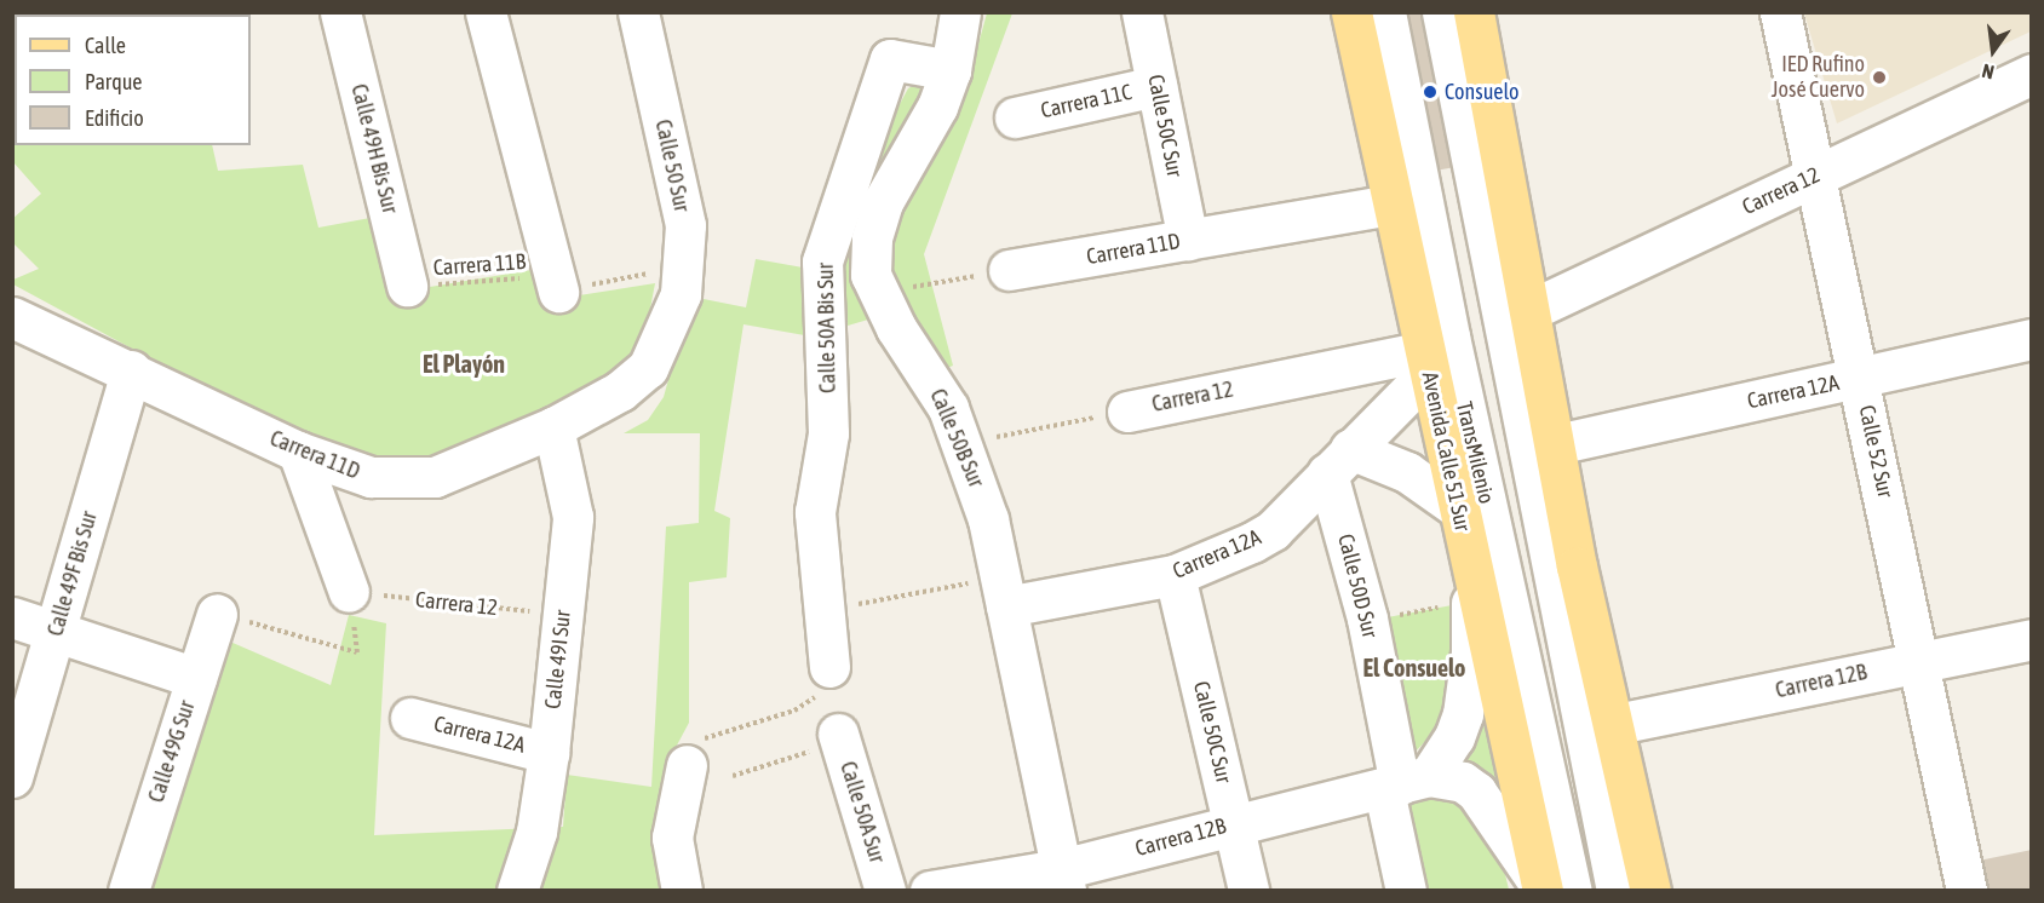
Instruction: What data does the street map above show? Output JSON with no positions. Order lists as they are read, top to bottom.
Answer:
{
  "streets": {
    "main road": ["Avenida Calle 51 Sur"],
    "street": [
      "Carrera 11C",
      "Calle 50C Sur",
      "Calle 49H Bis Sur",
      "Calle 50 Sur",
      "Carrera 12",
      "Carrera 11D",
      "Calle 50A Bis Sur",
      "Carrera 12A",
      "Calle 50B Sur",
      "Calle 52 Sur",
      "TransMilenio",
      "Calle 49F Bis Sur",
      "Calle 50D Sur",
      "Calle 49I Sur",
      "Carrera 12B",
      "Calle 49G Sur",
      "Calle 50A Sur"
    ],
    "path": ["Carrera 11B"]
  },
  "crossings": [
    ["Carrera 11C", "Calle 50C Sur"],
    ["Calle 50C Sur", "Carrera 11D"],
    ["Calle 50C Sur", "Carrera 12A"],
    ["Calle 50C Sur", "Carrera 12B"],
    ["Calle 49H Bis Sur", "Carrera 11B"],
    ["Calle 50 Sur", "Carrera 11D"],
    ["Calle 50 Sur", "Carrera 11B"],
    ["Carrera 12", "Carrera 12A"],
    ["Carrera 12", "Calle 50B Sur"],
    ["Carrera 12", "Avenida Calle 51 Sur"],
    ["Carrera 12", "Calle 52 Sur"],
    ["Carrera 12", "Calle 49I Sur"],
    ["Carrera 11D", "Avenida Calle 51 Sur"],
    ["Carrera 11D", "Calle 49F Bis Sur"],
    ["Carrera 11D", "Calle 49I Sur"],
    ["Calle 50A Bis Sur", "Calle 50B Sur"],
    ["Carrera 12A", "Calle 50B Sur"],
    ["Carrera 12A", "Avenida Calle 51 Sur"],
    ["Carrera 12A", "Calle 52 Sur"],
    ["Carrera 12A", "Calle 50D Sur"],
    ["Carrera 12A", "Calle 49I Sur"],
    ["Calle 50B Sur", "Carrera 12B"],
    ["Avenida Calle 51 Sur", "TransMilenio"],
    ["Avenida Calle 51 Sur", "Carrera 12B"],
    ["Calle 52 Sur", "Carrera 12B"],
    ["TransMilenio", "Carrera 12B"],
    ["Calle 50D Sur", "Carrera 12B"]
  ],
  "districts": ["El Playón", "El Consuelo"],
  "places": ["IED Rufino José Cuervo", "Consuelo"],
  "legend": ["Calle", "Parque", "Edificio"],
  "north": "bottom"
}
